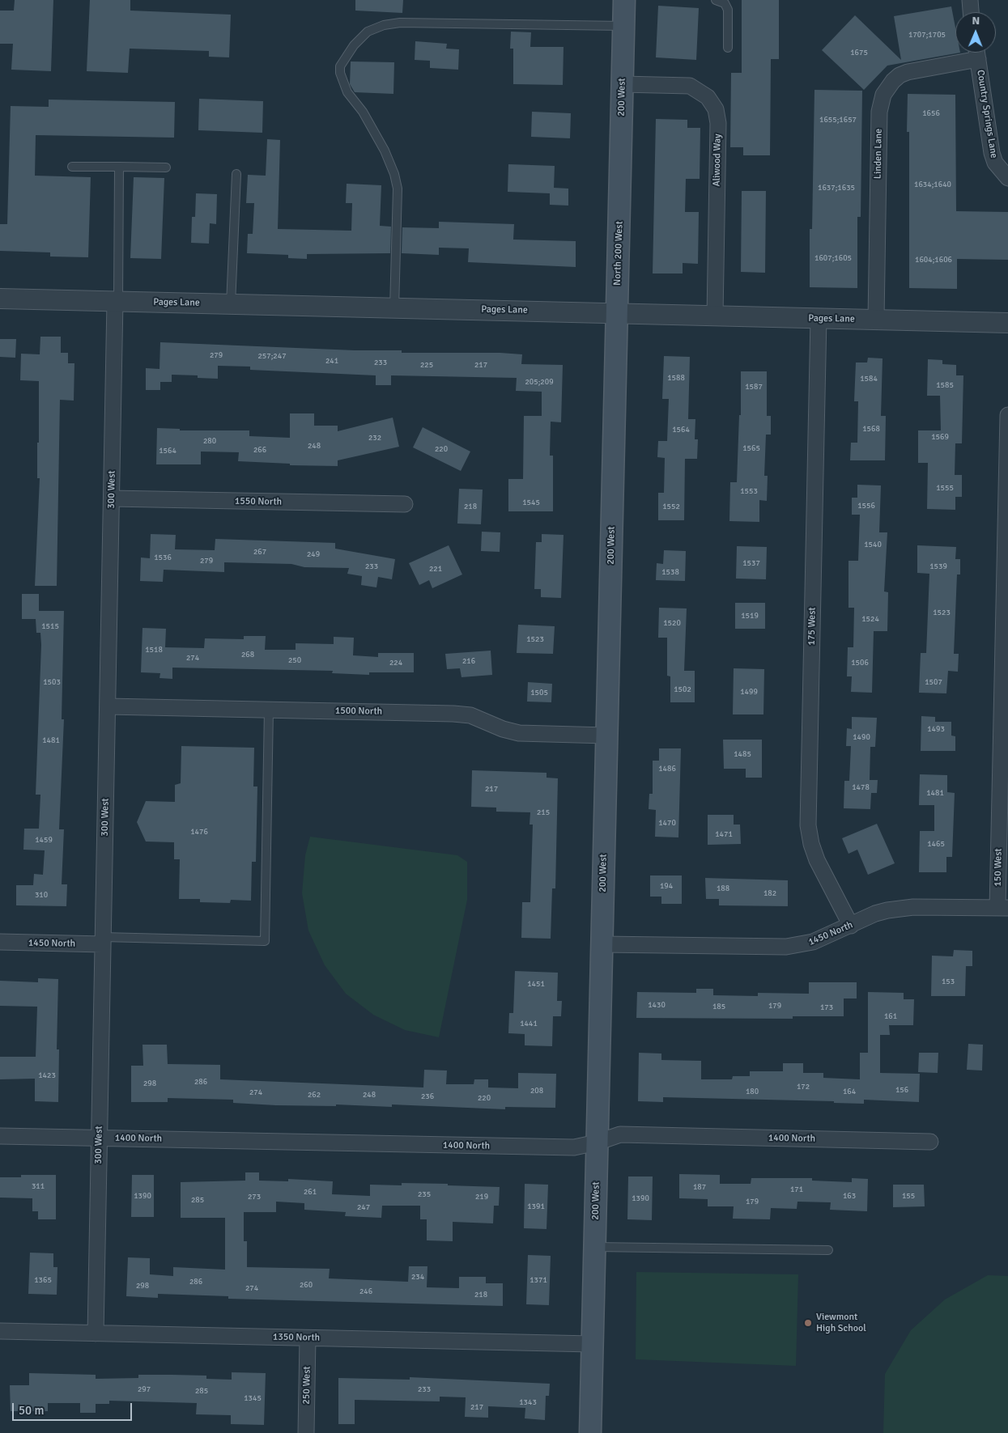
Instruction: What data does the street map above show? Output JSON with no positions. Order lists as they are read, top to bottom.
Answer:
{
  "streets": {
    "main road": ["200 West", "North 200 West"],
    "street": [
      "Country Springs Lane",
      "Linden Lane",
      "Aliwood Way",
      "Pages Lane",
      "300 West",
      "1550 North",
      "175 West",
      "1500 North",
      "150 West",
      "1450 North",
      "1400 North",
      "1350 North",
      "250 West"
    ]
  },
  "crossings": [
    ["200 West", "Aliwood Way"],
    ["200 West", "North 200 West"],
    ["200 West", "Pages Lane"],
    ["200 West", "1500 North"],
    ["200 West", "1450 North"],
    ["200 West", "1400 North"],
    ["200 West", "1350 North"],
    ["Linden Lane", "Pages Lane"],
    ["Aliwood Way", "Pages Lane"],
    ["North 200 West", "Pages Lane"],
    ["Pages Lane", "300 West"],
    ["Pages Lane", "175 West"],
    ["300 West", "1550 North"],
    ["300 West", "1500 North"],
    ["300 West", "1450 North"],
    ["300 West", "1400 North"],
    ["300 West", "1350 North"],
    ["175 West", "1450 North"],
    ["150 West", "1450 North"],
    ["1350 North", "250 West"]
  ],
  "places": ["Viewmont High School"],
  "house_numbers": [
    "1707;1705",
    "1675",
    "1656",
    "1655;1657",
    "1634;1640",
    "1637;1635",
    "1607;1605",
    "1604;1606",
    "279",
    "257;247",
    "241",
    "233",
    "225",
    "217",
    "1588",
    "1584",
    "205;209",
    "1585",
    "1587",
    "1568",
    "1564",
    "1569",
    "232",
    "280",
    "248",
    "1565",
    "220",
    "266",
    "1564",
    "1555",
    "1553",
    "1545",
    "1556",
    "218",
    "1552",
    "1540",
    "267",
    "249",
    "1536",
    "279",
    "1537",
    "233",
    "1539",
    "221",
    "1538",
    "1523",
    "1519",
    "1524",
    "1520",
    "1515",
    "1523",
    "1518",
    "268",
    "274",
    "250",
    "216",
    "224",
    "1506",
    "1503",
    "1507",
    "1502",
    "1499",
    "1505",
    "1493",
    "1490",
    "1481",
    "1485",
    "1486",
    "1478",
    "217",
    "1481",
    "215",
    "1470",
    "1476",
    "1471",
    "1459",
    "1465",
    "194",
    "188",
    "182",
    "310",
    "153",
    "1451",
    "1430",
    "179",
    "185",
    "173",
    "161",
    "1441",
    "1423",
    "286",
    "298",
    "172",
    "156",
    "208",
    "180",
    "164",
    "274",
    "262",
    "248",
    "236",
    "220",
    "311",
    "187",
    "171",
    "261",
    "235",
    "1390",
    "163",
    "155",
    "273",
    "219",
    "1390",
    "285",
    "179",
    "1391",
    "247",
    "234",
    "1365",
    "1371",
    "286",
    "260",
    "298",
    "274",
    "246",
    "218",
    "297",
    "233",
    "285",
    "1345",
    "1343",
    "217"
  ],
  "scale_bar": "50 m",
  "north": "top"
}
